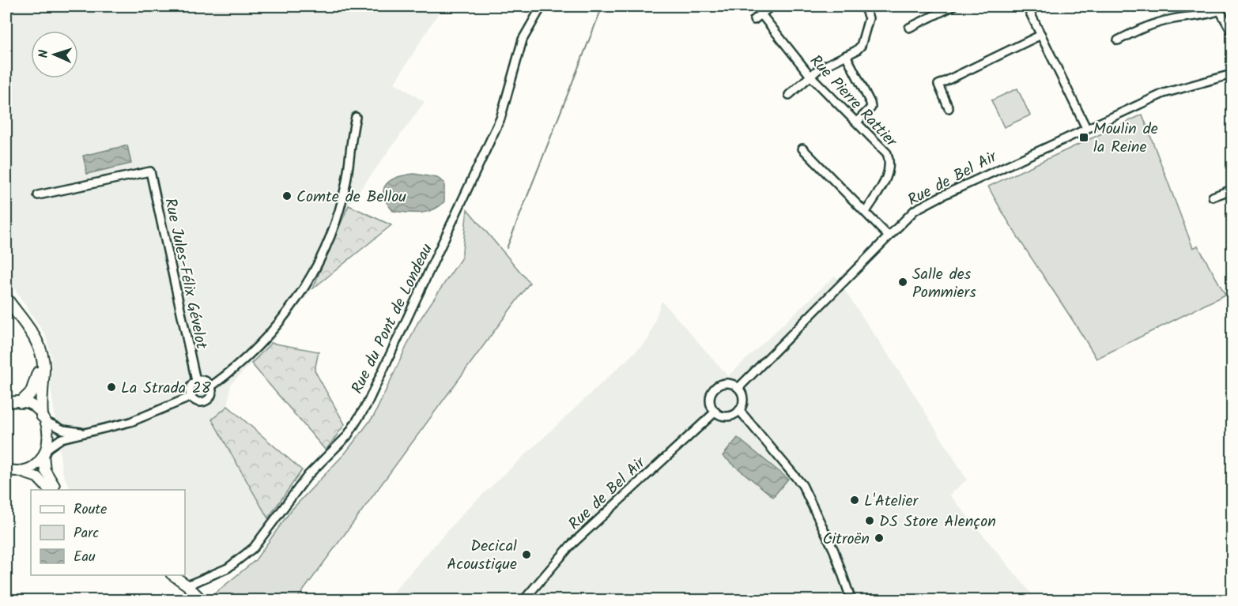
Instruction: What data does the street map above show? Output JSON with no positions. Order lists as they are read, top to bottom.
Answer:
{
  "streets": {
    "street": [
      "Rue Pierre Rattier",
      "Rue de Bel Air",
      "Rue Jules-Félix Gévelot",
      "Rue du Pont de Londeau"
    ]
  },
  "places": {
    "transit": ["Moulin de la Reine"],
    "other": [
      "Comte de Bellou",
      "Salle des Pommiers",
      "La Strada 28",
      "L'Atelier",
      "DS Store Alençon",
      "Citroën",
      "Decical Acoustique"
    ]
  },
  "legend": ["Route", "Parc", "Eau"],
  "north": "left"
}
